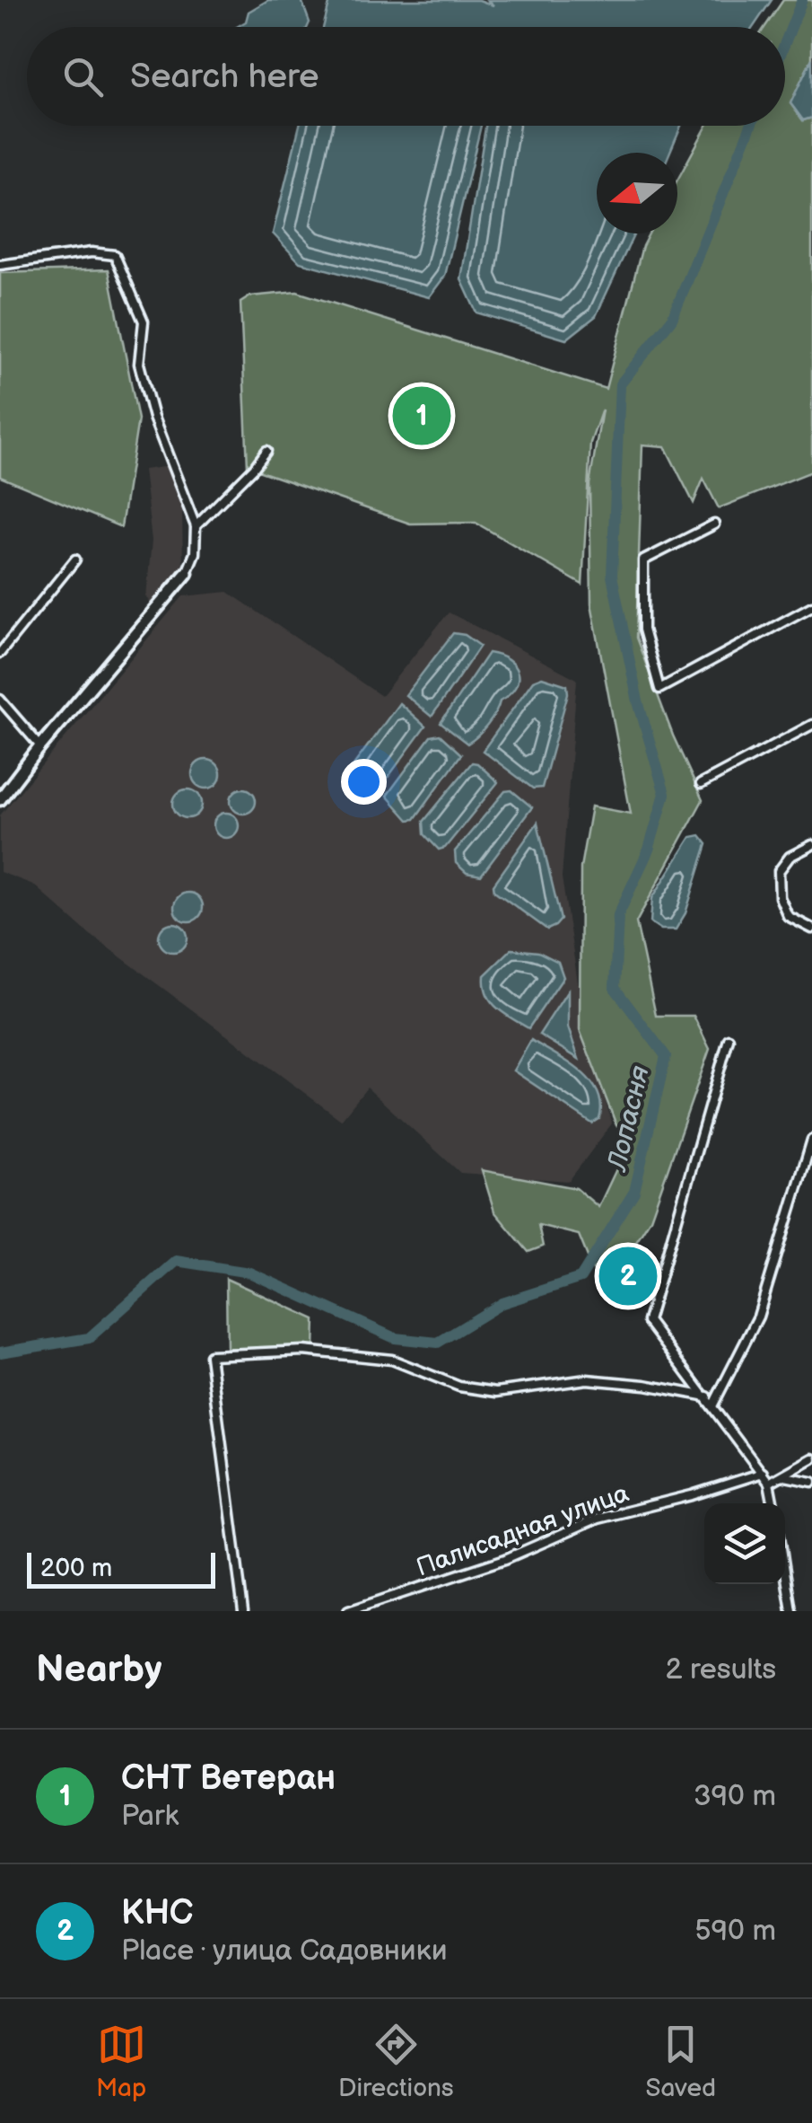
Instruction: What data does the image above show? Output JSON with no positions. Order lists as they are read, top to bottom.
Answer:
{
  "streets": {
    "street": ["Палисадная улица"]
  },
  "water": ["Лопасня"],
  "scale_bar": "200 m",
  "north": "left",
  "page": {
    "search": "Search here",
    "pins": ["1", "2"],
    "scale": "200 m",
    "heading": ["Nearby", "2 results"],
    "list": [
      {
        "mark": "1",
        "name": "СНТ Ветеран",
        "note": "Park",
        "value": "390 m"
      },
      {
        "mark": "2",
        "name": "КНС",
        "note": "Place · улица Садовники",
        "value": "590 m"
      }
    ],
    "nav": ["Map", "Directions", "Saved"]
  }
}
